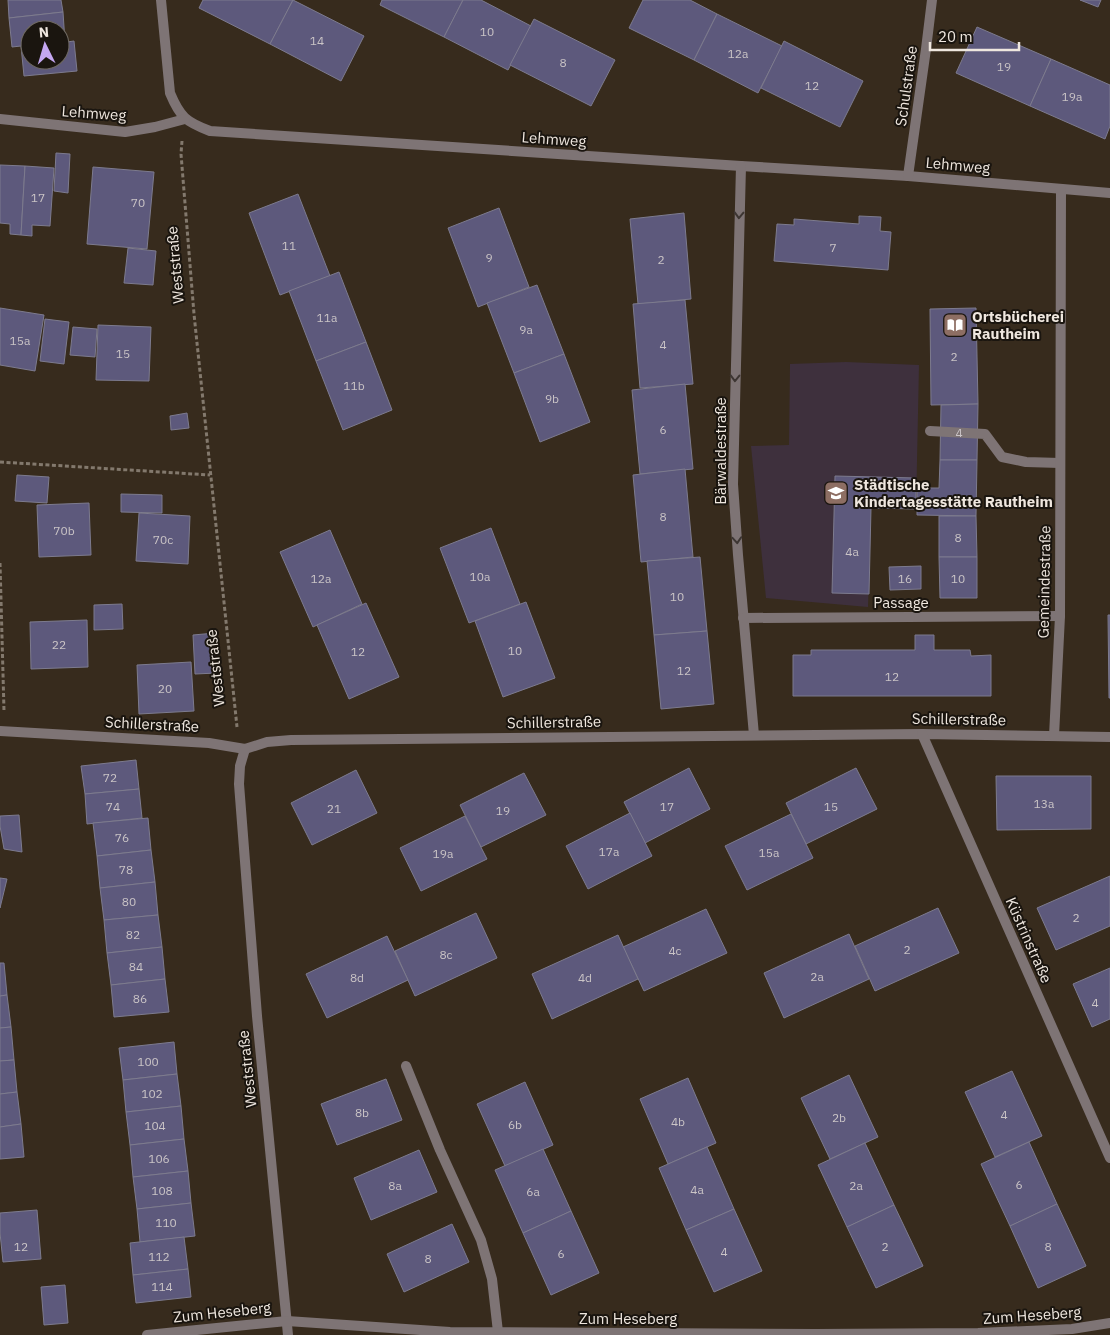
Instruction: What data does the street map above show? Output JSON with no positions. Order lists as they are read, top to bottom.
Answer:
{
  "streets": {
    "street": [
      "Schulstraße",
      "Lehmweg",
      "Weststraße",
      "Bärwaldestraße",
      "Gemeindestraße",
      "Passage",
      "Schillerstraße",
      "Küstrinstraße",
      "Zum Heseberg"
    ]
  },
  "crossings": [
    ["Schulstraße", "Lehmweg"],
    ["Lehmweg", "Weststraße"],
    ["Lehmweg", "Bärwaldestraße"],
    ["Lehmweg", "Gemeindestraße"],
    ["Weststraße", "Schillerstraße"],
    ["Weststraße", "Zum Heseberg"],
    ["Bärwaldestraße", "Passage"],
    ["Bärwaldestraße", "Schillerstraße"],
    ["Gemeindestraße", "Passage"],
    ["Gemeindestraße", "Schillerstraße"],
    ["Schillerstraße", "Küstrinstraße"]
  ],
  "one_way": ["Bärwaldestraße"],
  "places": {
    "library": ["Ortsbücherei Rautheim"],
    "school or university": ["Städtische Kindertagesstätte Rautheim"]
  },
  "house_numbers": [
    "10",
    "14",
    "12a",
    "8",
    "19",
    "12",
    "19a",
    "17",
    "70",
    "11",
    "7",
    "9",
    "2",
    "11a",
    "9a",
    "15a",
    "4",
    "15",
    "2",
    "11b",
    "9b",
    "6",
    "4",
    "8",
    "70b",
    "8",
    "70c",
    "4a",
    "10a",
    "12a",
    "16",
    "10",
    "10",
    "22",
    "10",
    "12",
    "12",
    "12",
    "20",
    "72",
    "13a",
    "74",
    "17",
    "15",
    "21",
    "19",
    "76",
    "17a",
    "15a",
    "19a",
    "78",
    "80",
    "2",
    "82",
    "2",
    "4c",
    "8c",
    "84",
    "2a",
    "8d",
    "4d",
    "86",
    "4",
    "100",
    "102",
    "8b",
    "4",
    "2b",
    "4b",
    "6b",
    "104",
    "106",
    "6",
    "8a",
    "2a",
    "4a",
    "108",
    "6a",
    "110",
    "12",
    "2",
    "8",
    "4",
    "6",
    "112",
    "8",
    "114"
  ],
  "scale_bar": "20 m",
  "north": "top"
}
